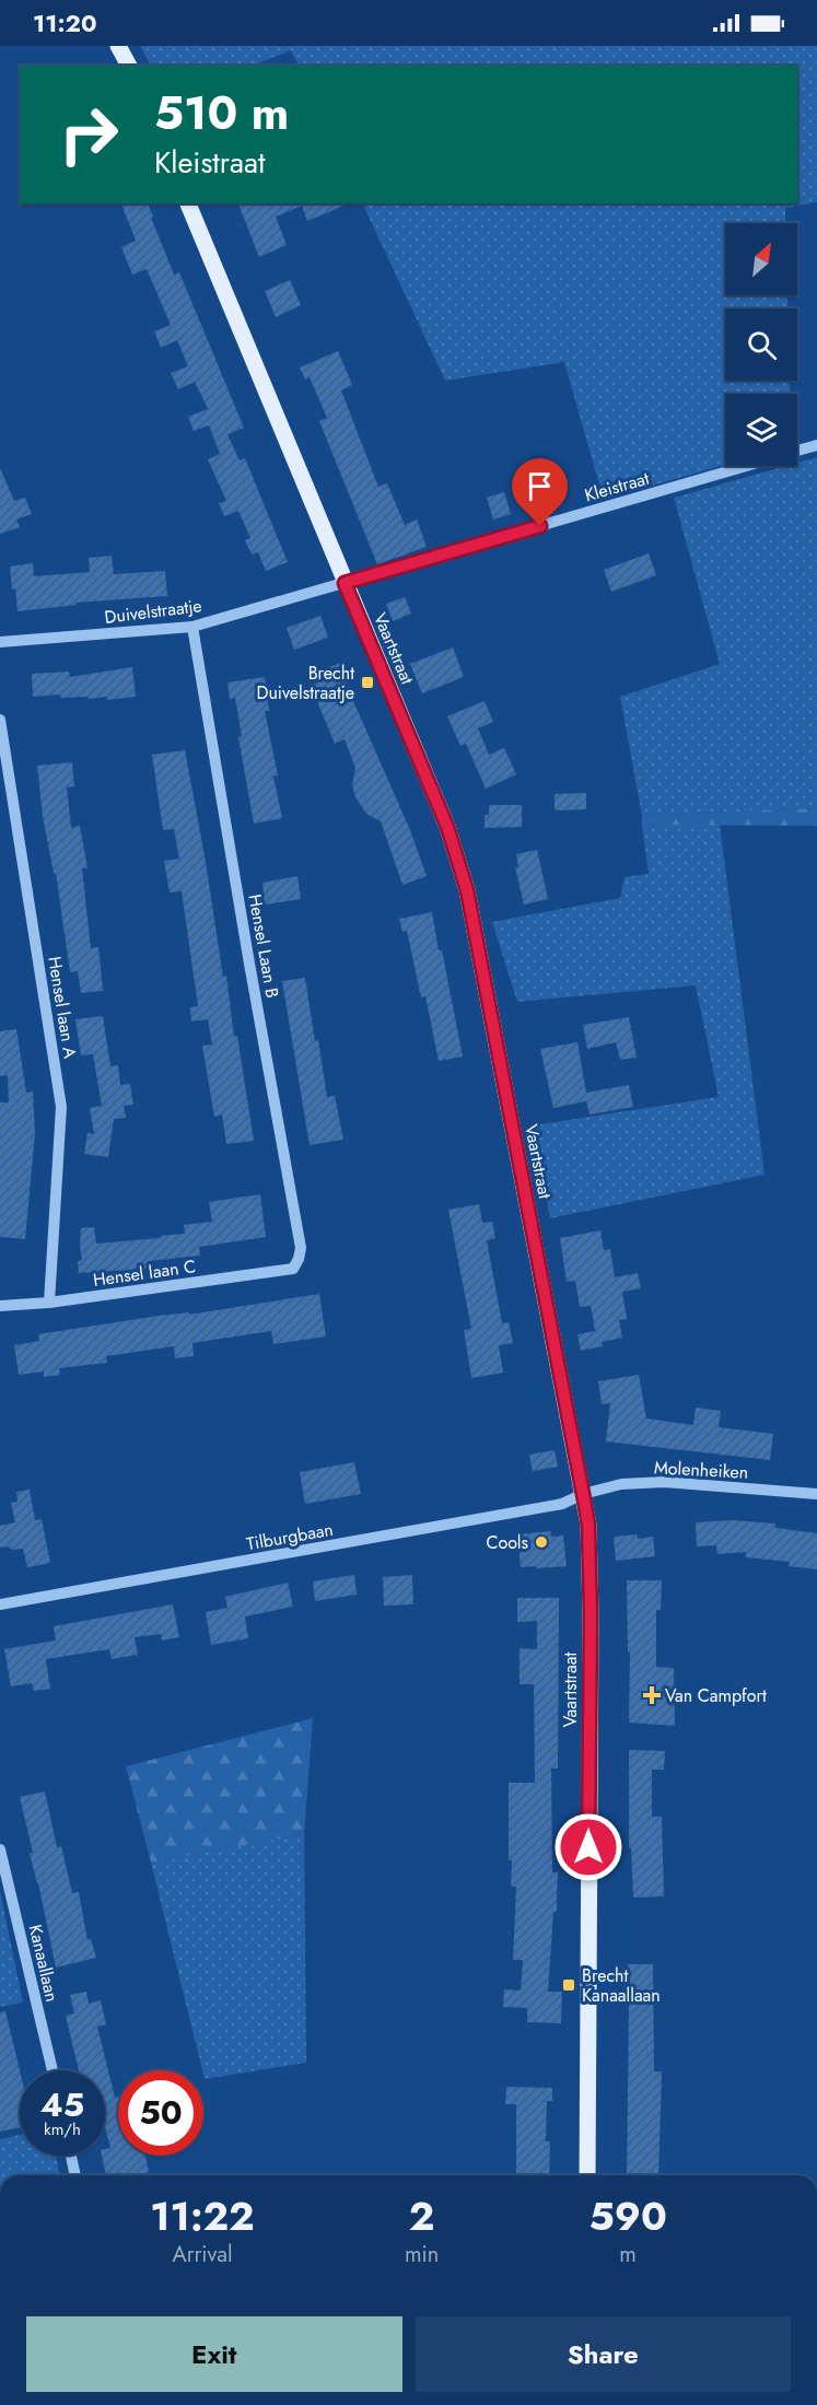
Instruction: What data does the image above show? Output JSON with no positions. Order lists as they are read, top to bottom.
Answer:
{
  "streets": {
    "main road": ["Vaartstraat"],
    "street": [
      "Kleistraat",
      "Duivelstraatje",
      "Hensel Laan B",
      "Hensel laan A",
      "Hensel laan C",
      "Molenheiken",
      "Tilburgbaan",
      "Kanaallaan"
    ]
  },
  "crossings": [
    ["Kleistraat", "Duivelstraatje"],
    ["Kleistraat", "Vaartstraat"],
    ["Duivelstraatje", "Vaartstraat"],
    ["Duivelstraatje", "Hensel Laan B"],
    ["Vaartstraat", "Molenheiken"],
    ["Vaartstraat", "Tilburgbaan"],
    ["Hensel Laan B", "Hensel laan C"],
    ["Hensel laan A", "Hensel laan C"],
    ["Molenheiken", "Tilburgbaan"]
  ],
  "places": {
    "transit": ["Brecht Duivelstraatje", "Brecht Kanaallaan"],
    "other": ["Cools"],
    "health": ["Van Campfort"]
  },
  "north": "top right",
  "page": {
    "status": "11:20",
    "turn": ["510 m", "Kleistraat"],
    "speed": "45 km/h",
    "limit": "50",
    "eta": [
      "11:22",
      "Arrival",
      "2",
      "min",
      "590",
      "m"
    ],
    "buttons": ["Exit", "Share"]
  }
}
